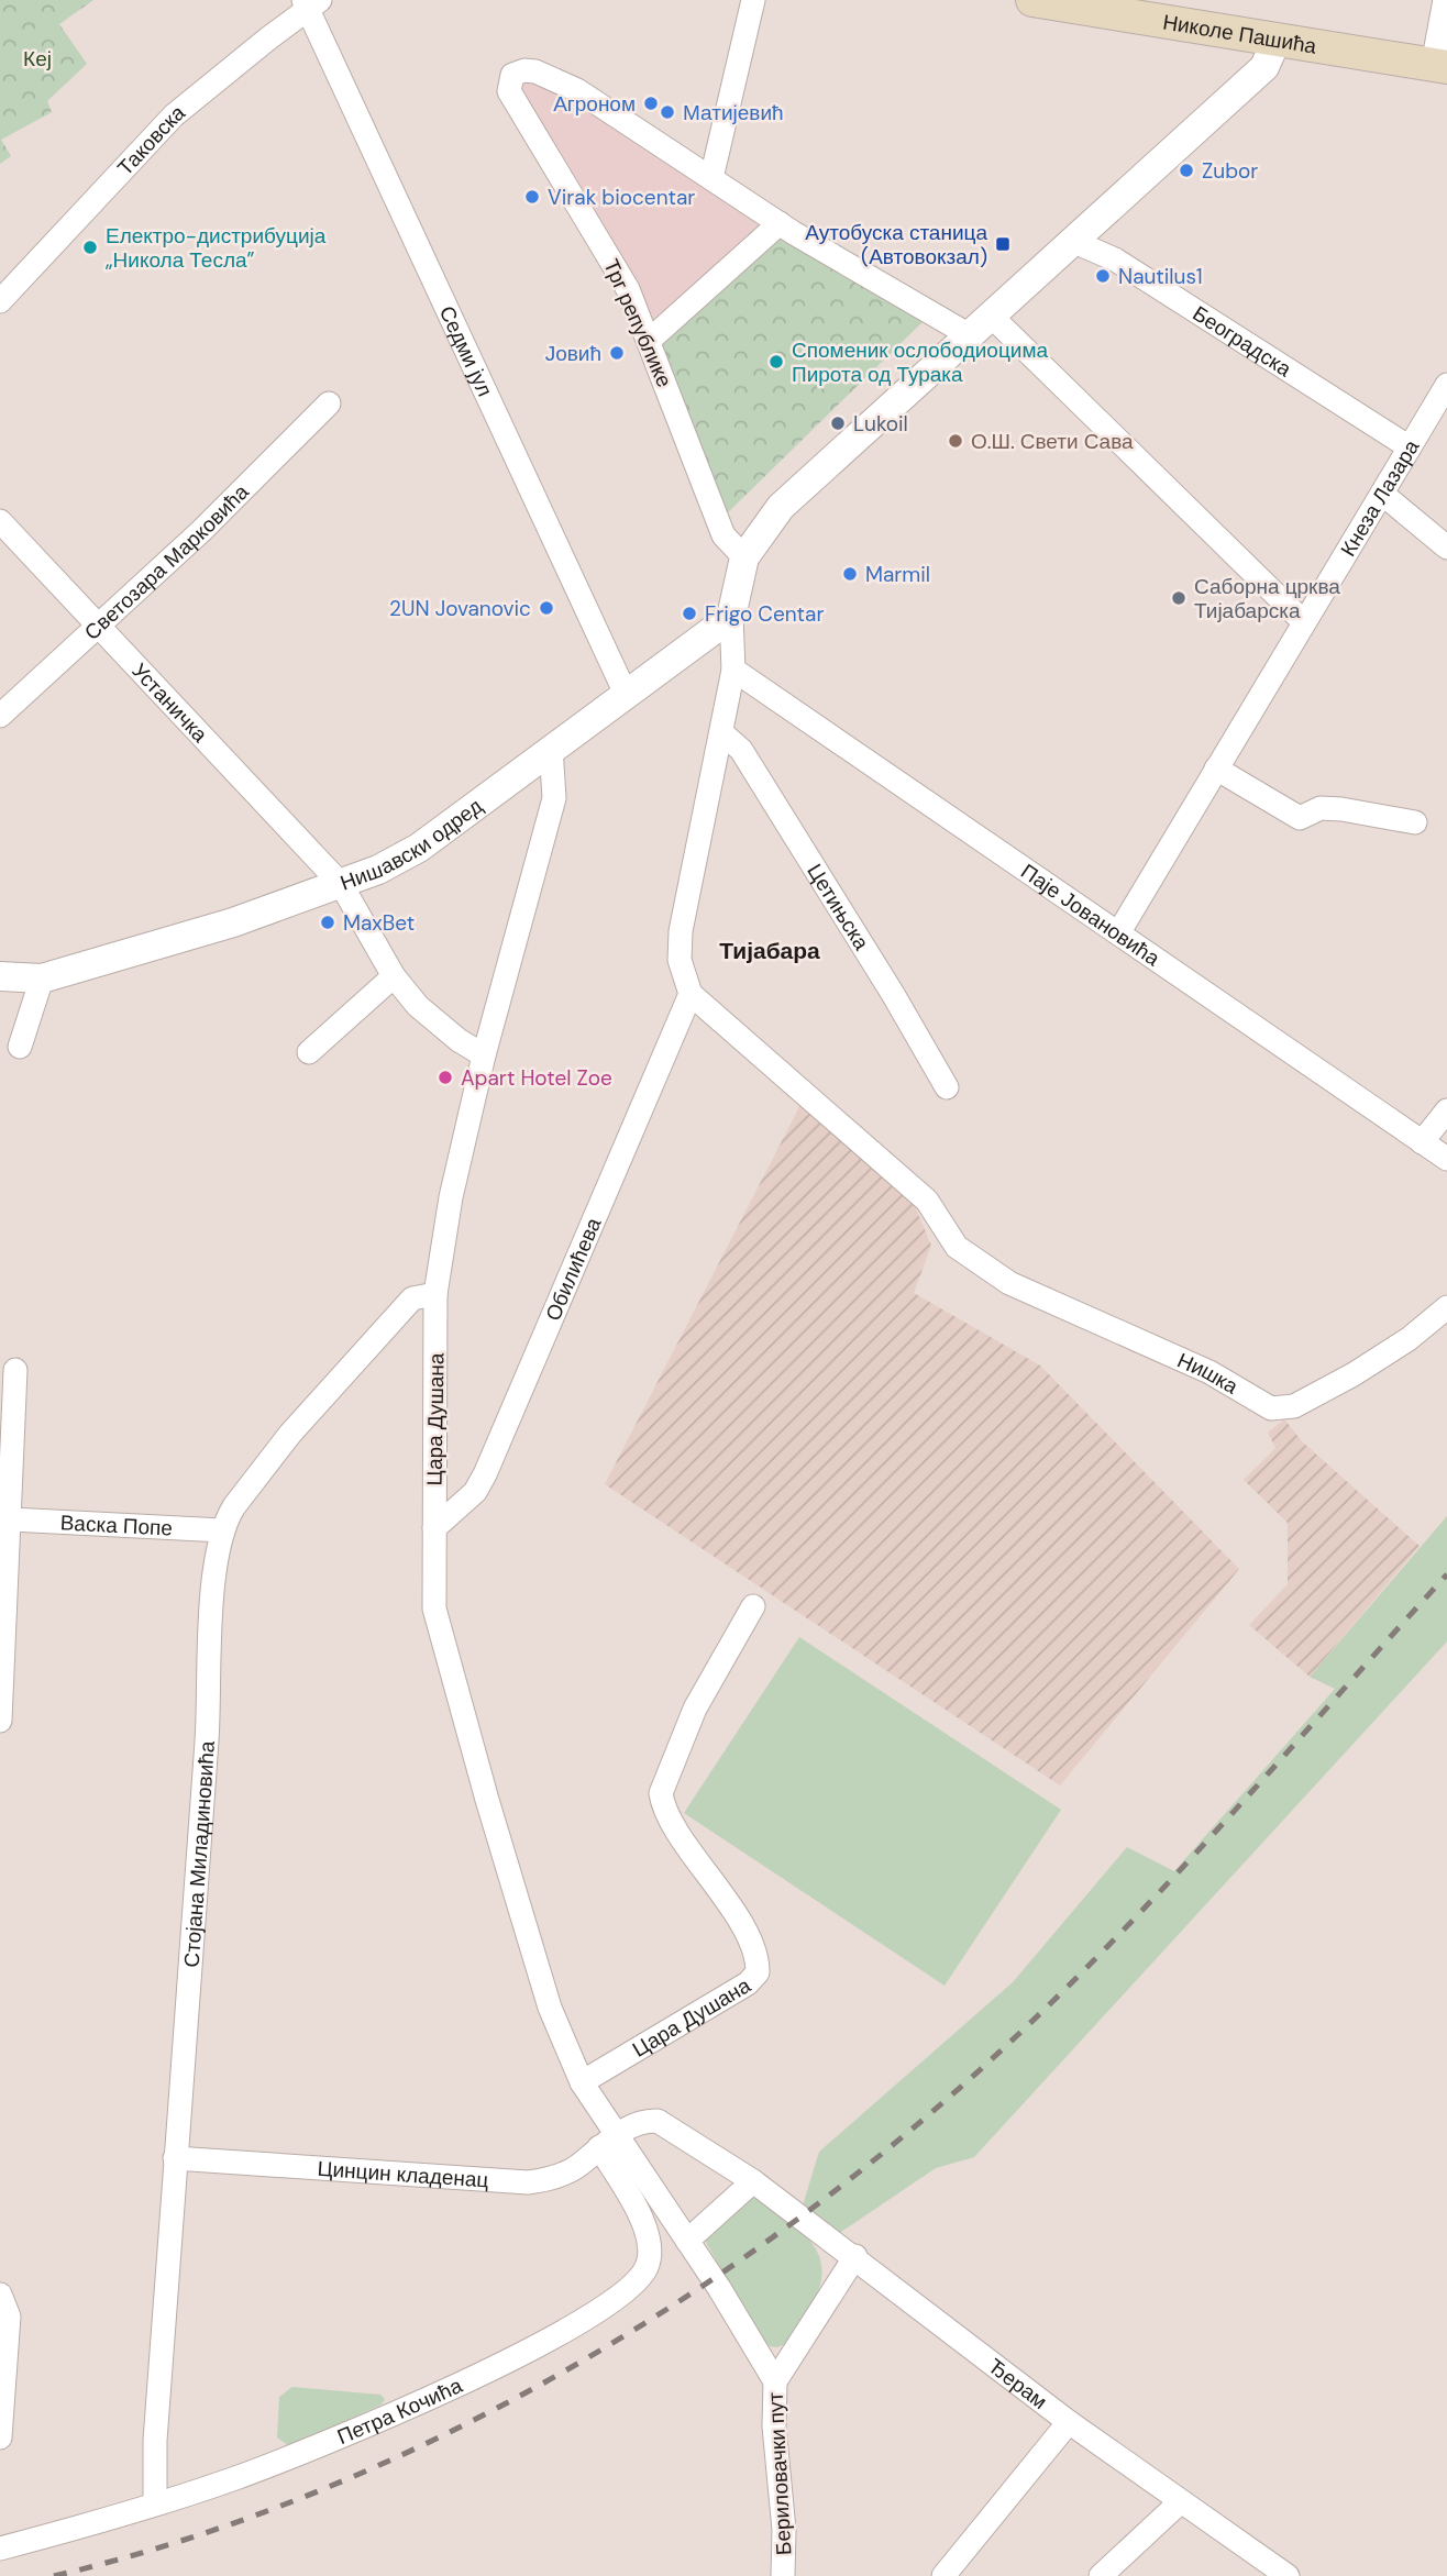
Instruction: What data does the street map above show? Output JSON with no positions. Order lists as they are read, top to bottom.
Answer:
{
  "streets": {
    "main road": ["Николе Пашића"],
    "street": [
      "Таковска",
      "Трг републике",
      "Београдска",
      "Седми јул",
      "Кнеза Лазара",
      "Светозара Марковића",
      "Устаничка",
      "Нишавски одред",
      "Цетињска",
      "Паје Јовановића",
      "Обилићева",
      "Нишка",
      "Цара Душана",
      "Васка Попе",
      "Стојана Миладиновића",
      "Цинцин кладенац",
      "Ђерам",
      "Петра Кочића",
      "Бериловачки пут"
    ]
  },
  "crossings": [
    ["Таковска", "Седми јул"],
    ["Београдска", "Кнеза Лазара"],
    ["Седми јул", "Нишавски одред"],
    ["Кнеза Лазара", "Паје Јовановића"],
    ["Светозара Марковића", "Устаничка"],
    ["Устаничка", "Нишавски одред"],
    ["Устаничка", "Цара Душана"],
    ["Нишавски одред", "Цара Душана"],
    ["Обилићева", "Нишка"],
    ["Обилићева", "Цара Душана"],
    ["Цара Душана", "Стојана Миладиновића"],
    ["Цара Душана", "Цинцин кладенац"],
    ["Цара Душана", "Петра Кочића"],
    ["Васка Попе", "Стојана Миладиновића"],
    ["Стојана Миладиновића", "Цинцин кладенац"],
    ["Стојана Миладиновића", "Петра Кочића"],
    ["Цинцин кладенац", "Петра Кочића"],
    ["Ђерам", "Бериловачки пут"]
  ],
  "districts": ["Тијабара"],
  "parks": ["Кеј"],
  "places": {
    "other": [
      "Агроном",
      "Матијевић",
      "Zubor",
      "Virak biocentar",
      "Електро-дистрибуција „Никола Тесла”",
      "Nautilus1",
      "Јовић",
      "Споменик ослободиоцима Пирота од Турака",
      "Lukoil",
      "О.Ш. Свети Сава",
      "Marmil",
      "Саборна црква Тијабарска",
      "2UN Jovanovic",
      "Frigo Centar",
      "MaxBet",
      "Apart Hotel Zoe"
    ],
    "transit": ["Аутобуска станица (Автовокзал)"]
  }
}
